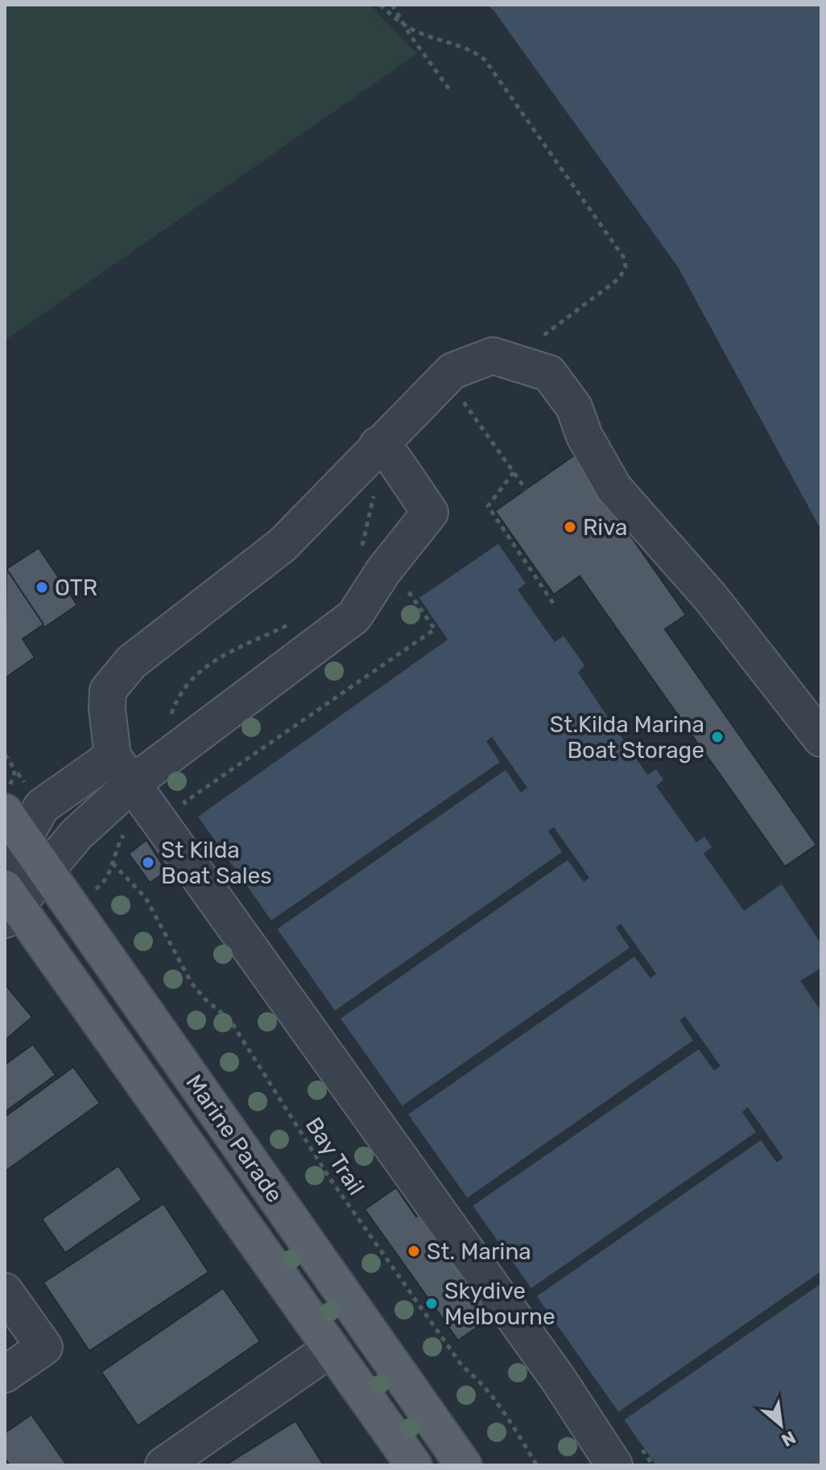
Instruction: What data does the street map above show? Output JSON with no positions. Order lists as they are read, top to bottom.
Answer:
{
  "streets": {
    "main road": ["Marine Parade"],
    "path": ["Bay Trail"]
  },
  "places": [
    "Riva",
    "OTR",
    "St.Kilda Marina Boat Storage",
    "St Kilda Boat Sales",
    "St. Marina",
    "Skydive Melbourne"
  ],
  "north": "bottom right"
}
